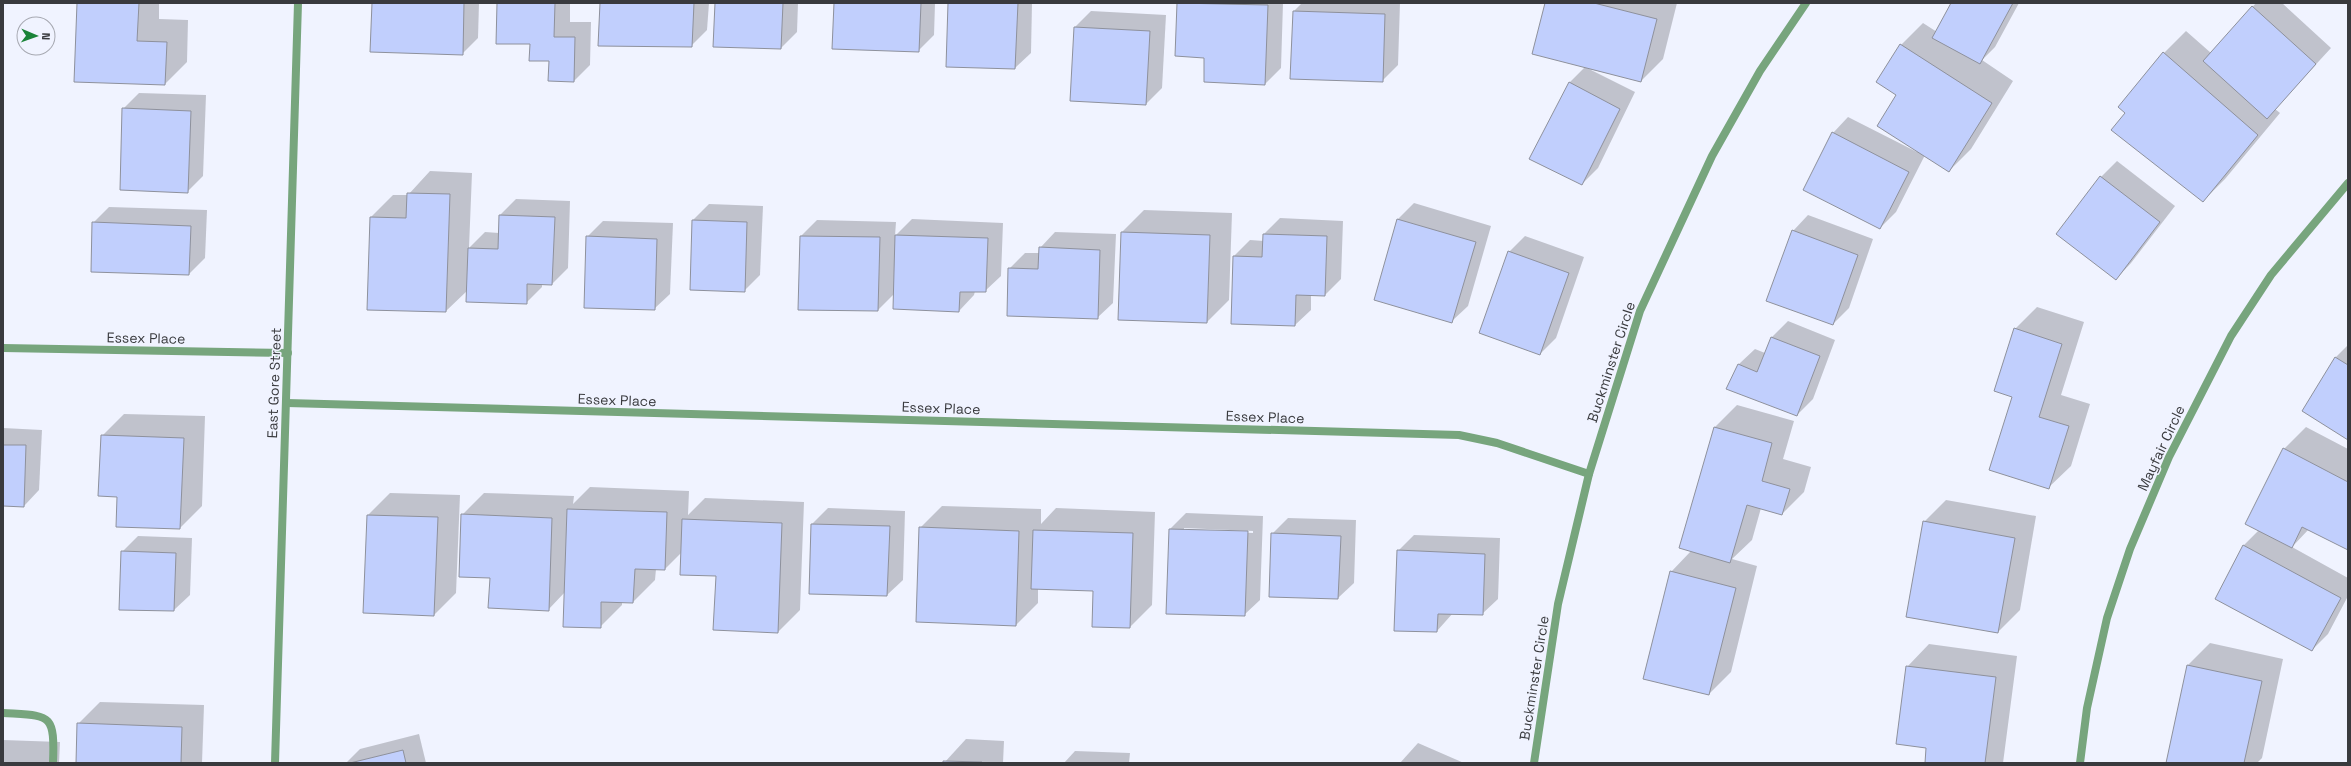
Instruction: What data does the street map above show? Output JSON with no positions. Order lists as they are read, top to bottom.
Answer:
{
  "streets": {
    "street": [
      "Essex Place",
      "Buckminster Circle",
      "East Gore Street",
      "Mayfair Circle"
    ]
  },
  "crossings": [
    ["Essex Place", "Buckminster Circle"],
    ["Essex Place", "East Gore Street"]
  ],
  "north": "right"
}
